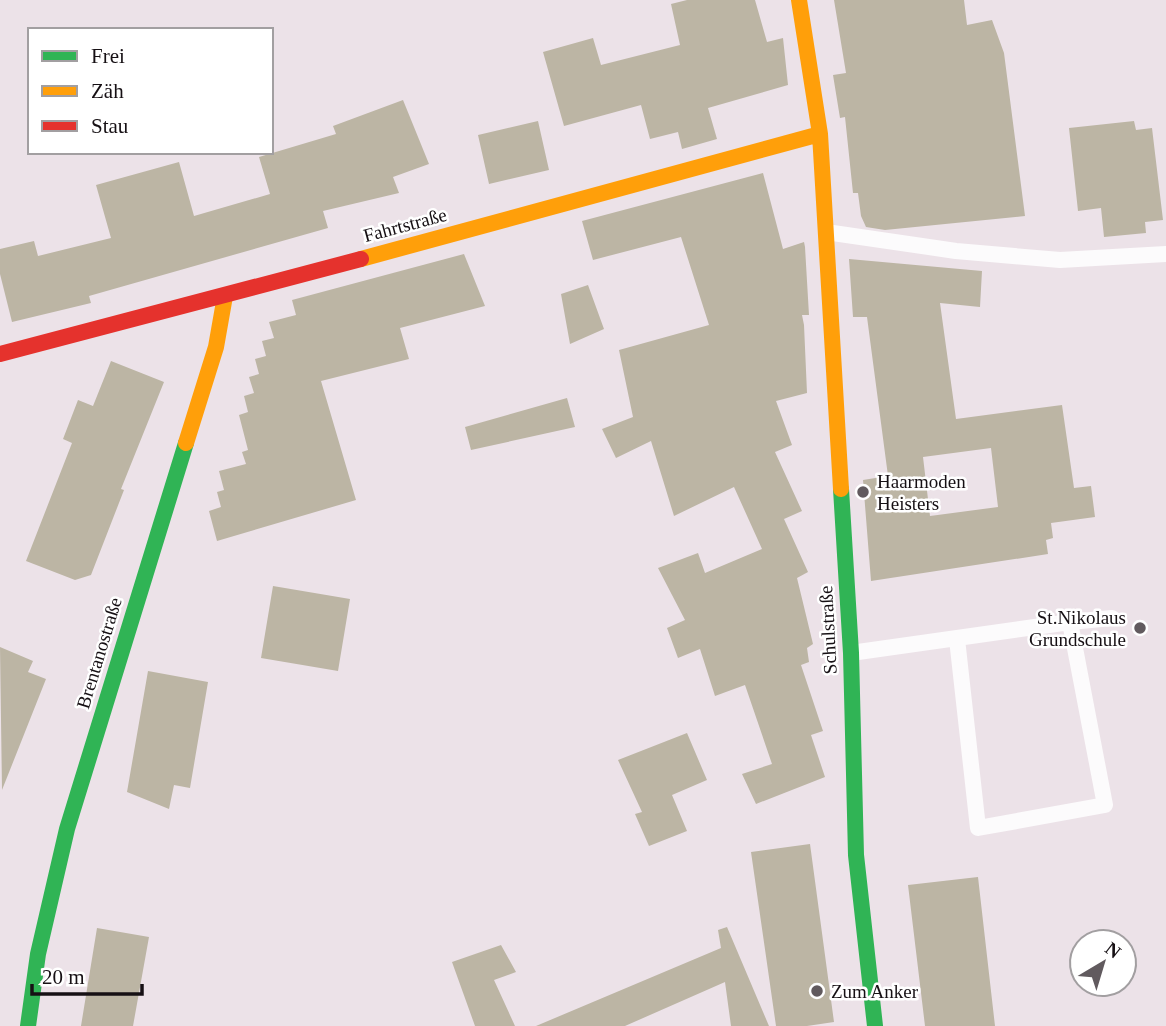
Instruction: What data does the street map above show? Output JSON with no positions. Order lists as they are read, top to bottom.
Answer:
{
  "streets": {
    "street": ["Fahrtstraße", "Schulstraße", "Brentanostraße"]
  },
  "crossings": [
    ["Fahrtstraße", "Schulstraße"],
    ["Fahrtstraße", "Brentanostraße"]
  ],
  "places": ["Haarmoden Heisters", "St.Nikolaus Grundschule", "Zum Anker"],
  "legend": ["Frei", "Zäh", "Stau"],
  "scale_bar": "20 m",
  "north": "top right"
}
